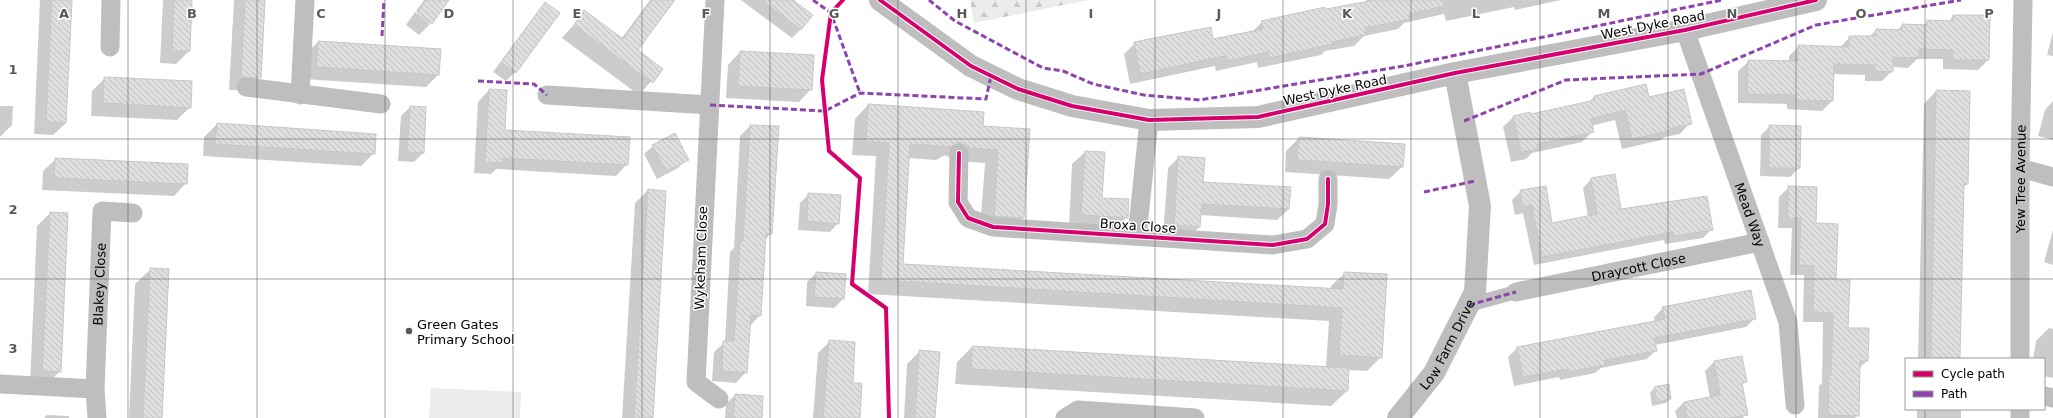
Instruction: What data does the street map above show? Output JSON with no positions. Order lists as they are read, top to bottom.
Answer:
{
  "streets": {
    "street": [
      "West Dyke Road",
      "Yew Tree Avenue",
      "Mead Way",
      "Broxa Close",
      "Wykeham Close",
      "Draycott Close",
      "Blakey Close",
      "Low Farm Drive"
    ]
  },
  "crossings": [
    ["West Dyke Road", "Mead Way"],
    ["West Dyke Road", "Broxa Close"],
    ["West Dyke Road", "Low Farm Drive"],
    ["Mead Way", "Draycott Close"]
  ],
  "places": ["Green Gates Primary School"],
  "legend": ["Cycle path", "Path"],
  "grid": {
    "columns": [
      "A",
      "B",
      "C",
      "D",
      "E",
      "F",
      "G",
      "H",
      "I",
      "J",
      "K",
      "L",
      "M",
      "N",
      "O",
      "P"
    ],
    "rows": ["1", "2", "3"]
  }
}
